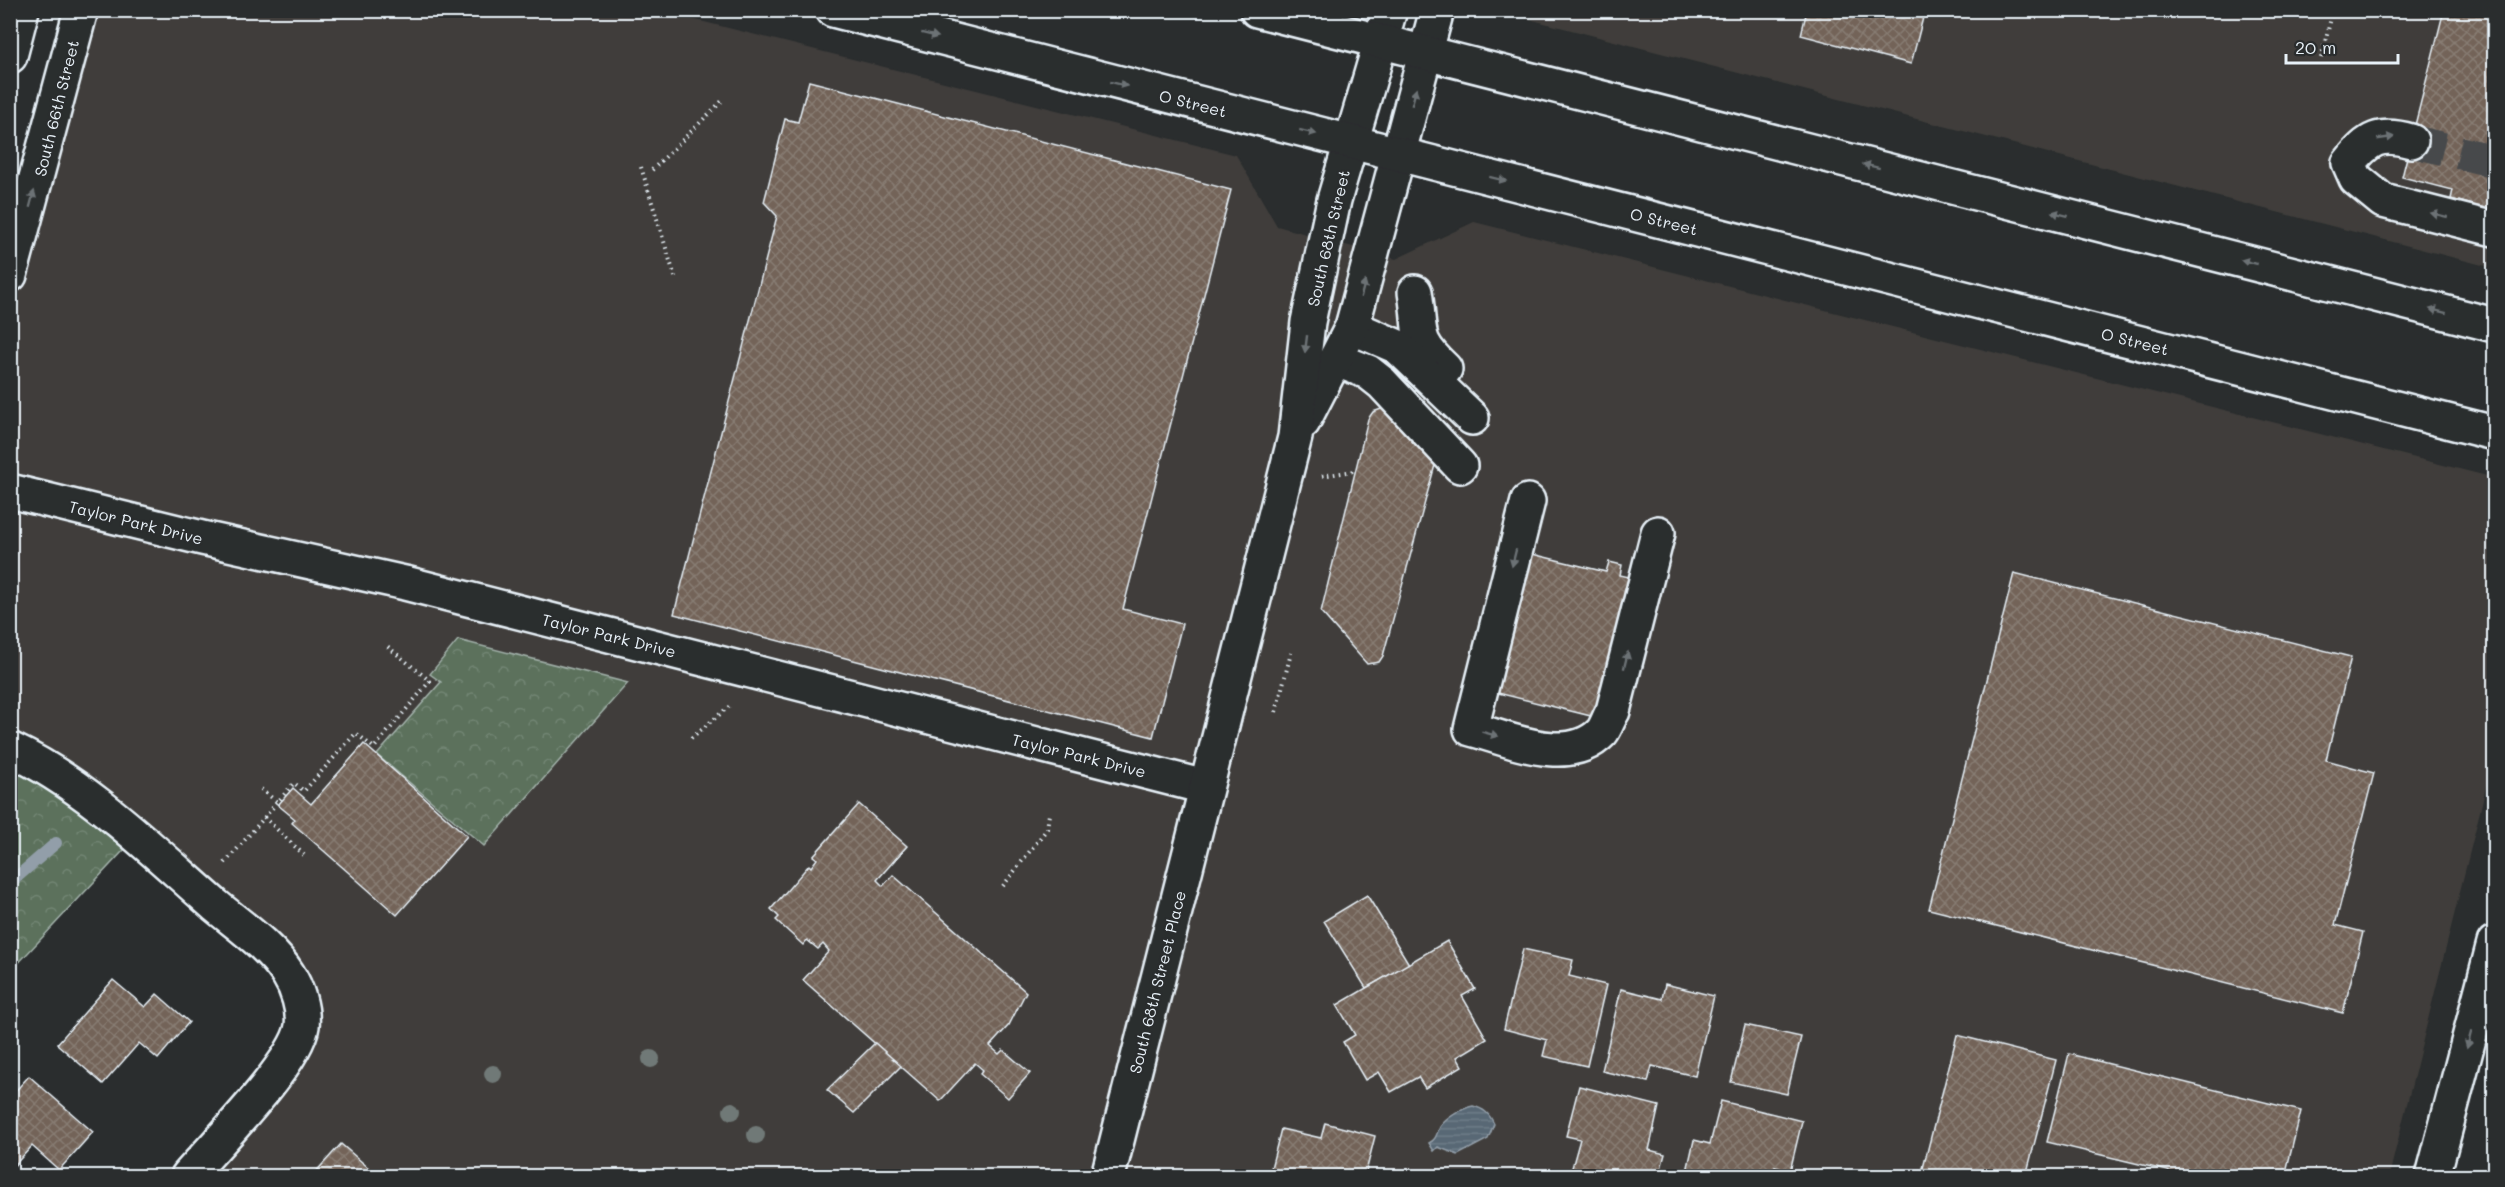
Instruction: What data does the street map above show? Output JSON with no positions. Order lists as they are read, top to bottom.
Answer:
{
  "streets": {
    "main road": [
      "O Street",
      "South 66th Street",
      "South 68th Street",
      "Taylor Park Drive",
      "South 68th Street Place"
    ]
  },
  "crossings": [
    ["O Street", "South 68th Street"],
    ["South 68th Street", "Taylor Park Drive"],
    ["South 68th Street", "South 68th Street Place"],
    ["Taylor Park Drive", "South 68th Street Place"]
  ],
  "one_way": ["South 66th Street"],
  "scale_bar": "20 m"
}
